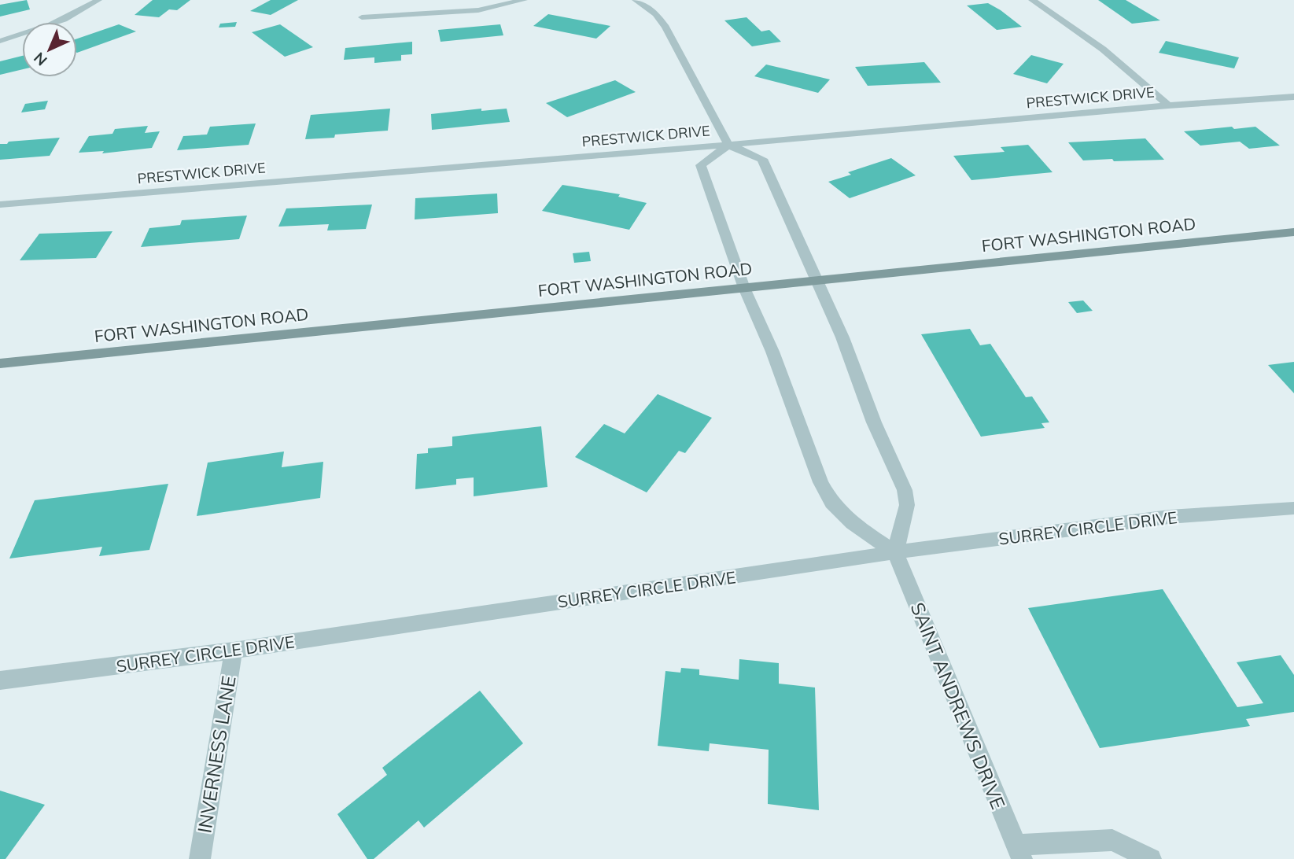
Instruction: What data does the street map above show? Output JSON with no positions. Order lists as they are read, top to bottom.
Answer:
{
  "streets": {
    "main road": ["FORT WASHINGTON ROAD"],
    "street": [
      "PRESTWICK DRIVE",
      "SURREY CIRCLE DRIVE",
      "SAINT ANDREWS DRIVE",
      "INVERNESS LANE"
    ]
  },
  "crossings": [
    ["SURREY CIRCLE DRIVE", "SAINT ANDREWS DRIVE"],
    ["SURREY CIRCLE DRIVE", "INVERNESS LANE"]
  ],
  "north": "bottom left"
}
